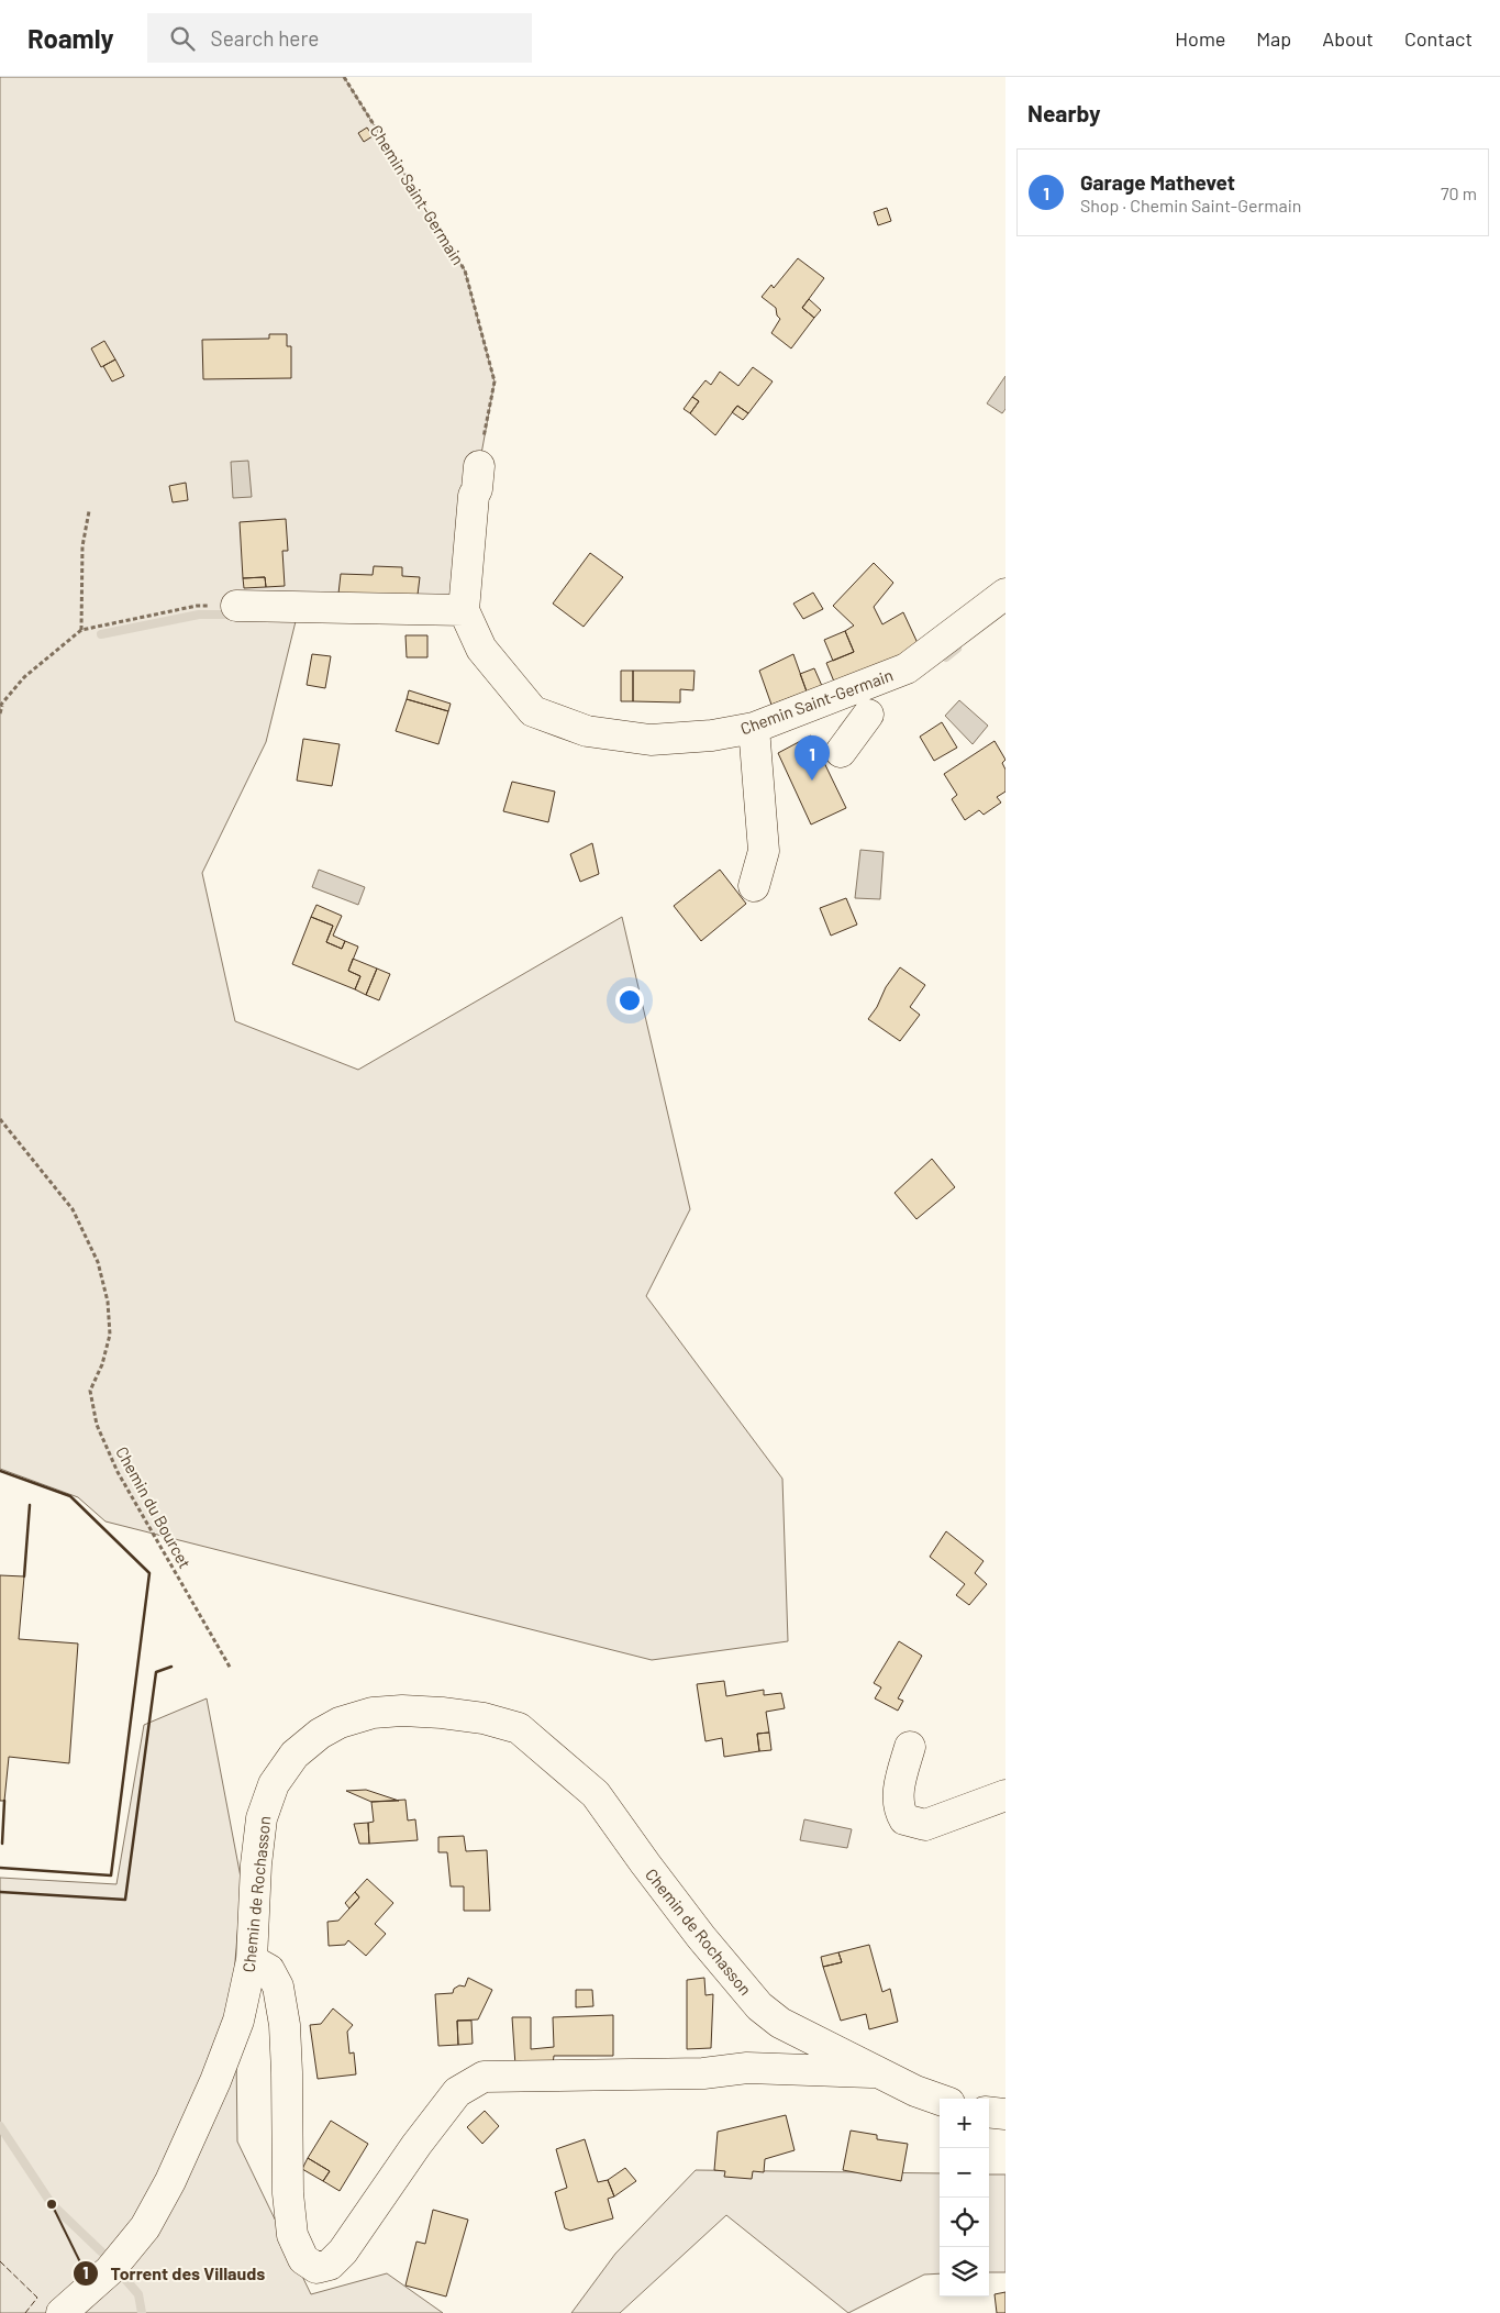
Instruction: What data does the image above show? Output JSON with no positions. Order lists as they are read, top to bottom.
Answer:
{
  "streets": {
    "street": ["Chemin Saint-Germain", "Chemin de Rochasson"],
    "path": ["Chemin du Bourcet"]
  },
  "places": ["Torrent des Villauds"],
  "page": {
    "header": "Roamly",
    "search": "Search here",
    "nav": [
      "Home",
      "Map",
      "About",
      "Contact"
    ],
    "heading": "Nearby",
    "list": [
      {
        "mark": "1",
        "name": "Garage Mathevet",
        "note": "Shop · Chemin Saint-Germain",
        "value": "70 m"
      }
    ],
    "pins": "1",
    "map_buttons": ["+", "−"]
  }
}
